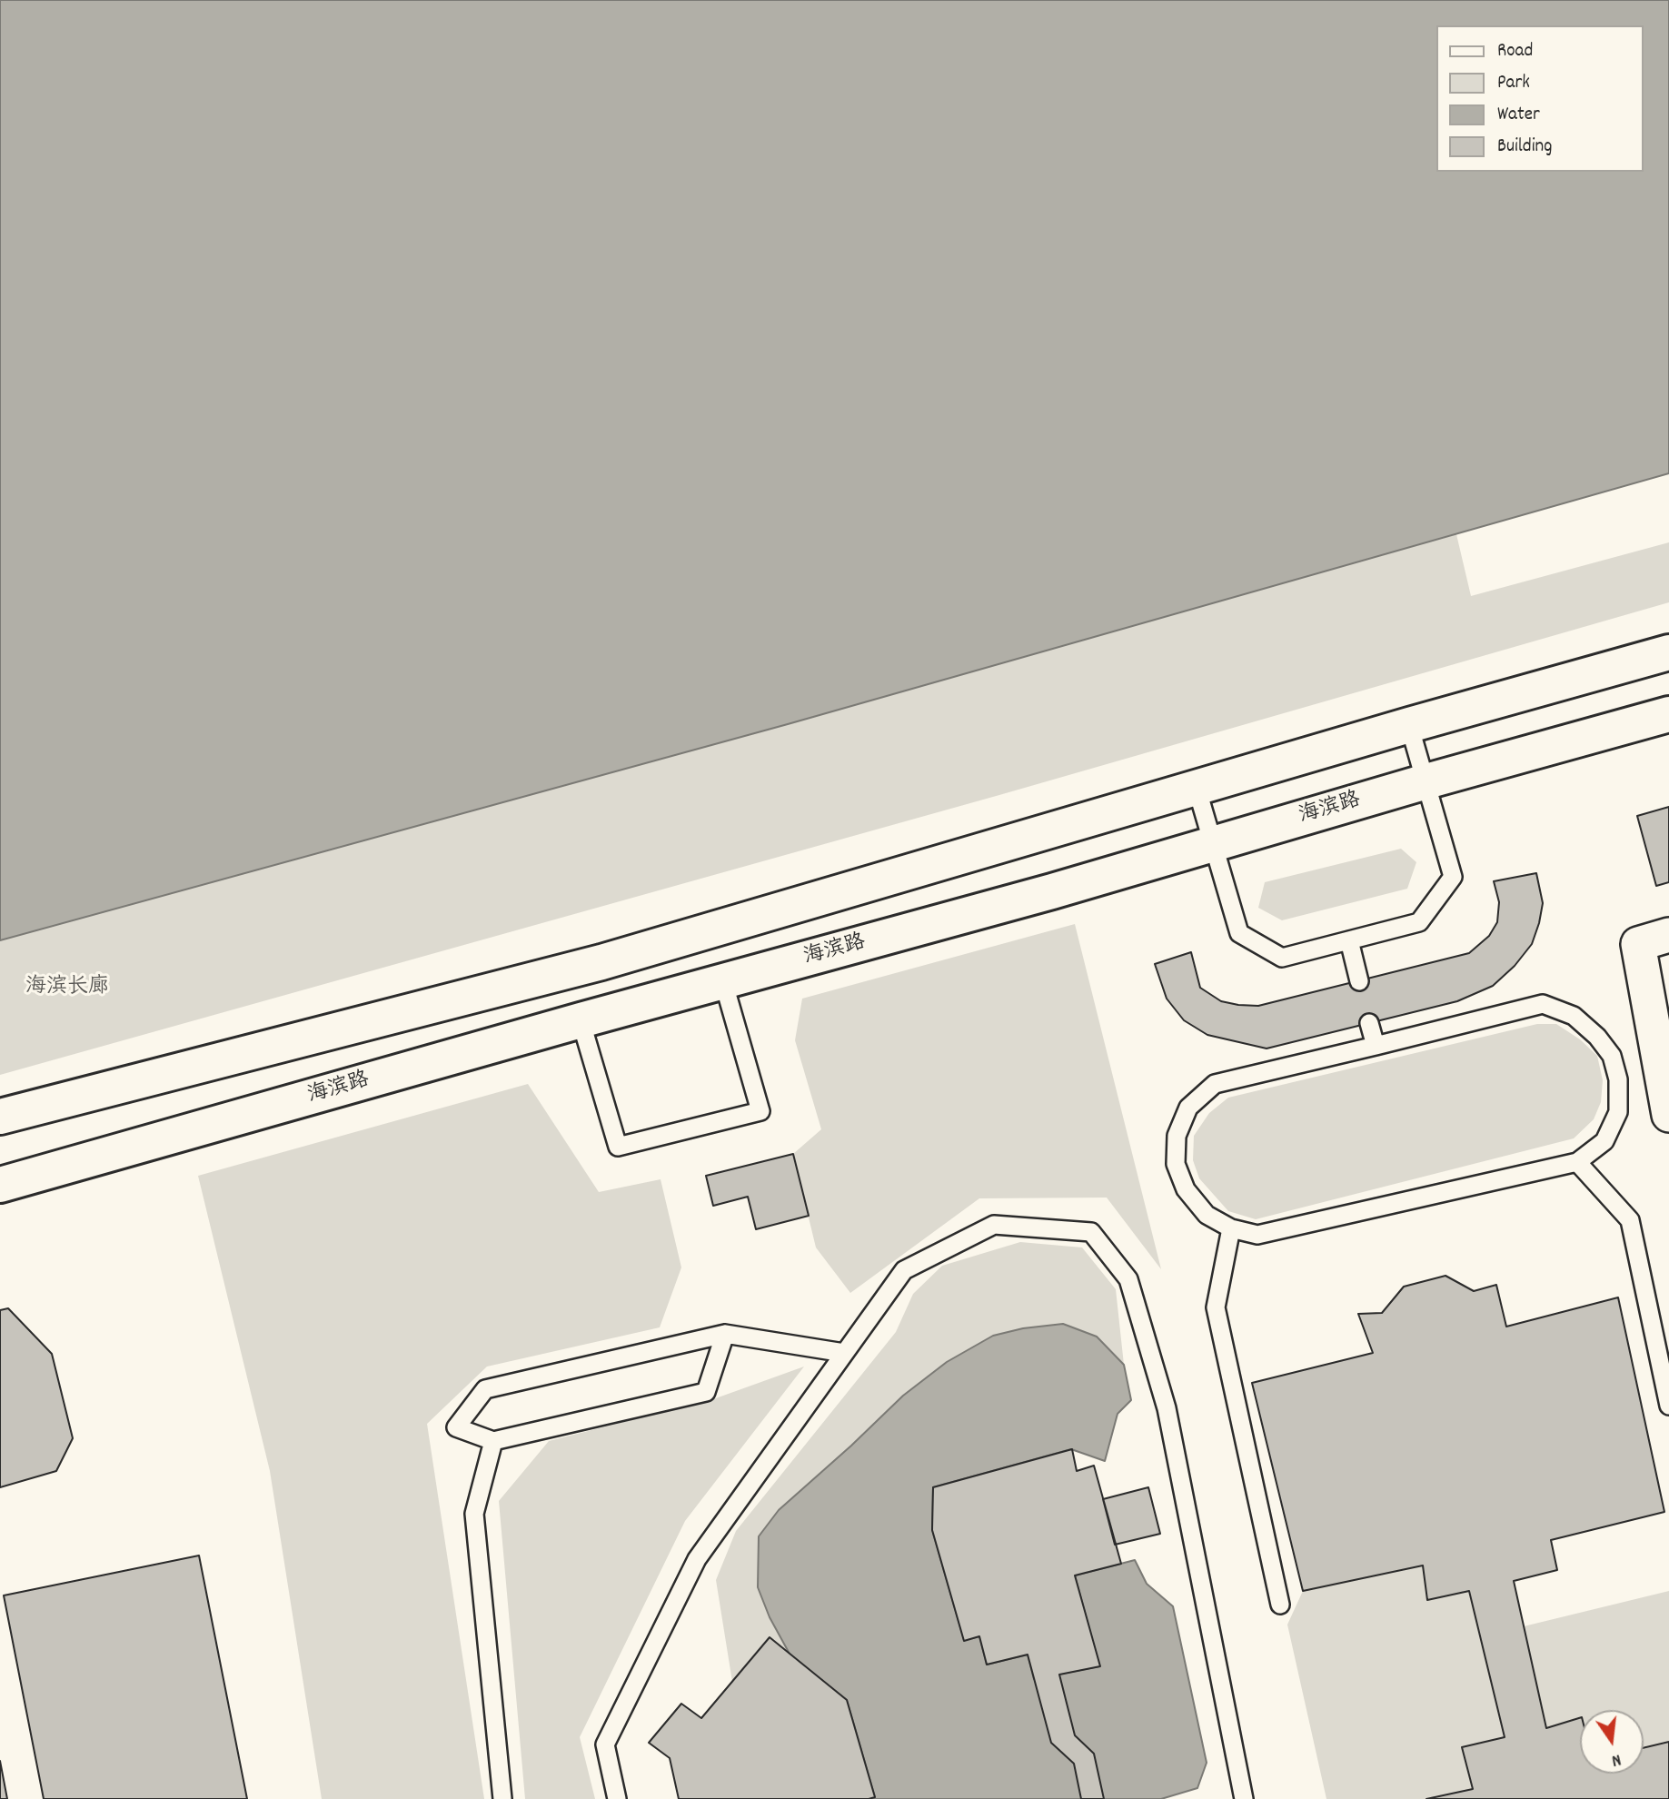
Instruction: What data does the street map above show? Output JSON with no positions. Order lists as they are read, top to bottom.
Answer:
{
  "streets": {
    "main road": ["海滨路"]
  },
  "parks": ["海滨长廊"],
  "legend": [
    "Road",
    "Park",
    "Water",
    "Building"
  ],
  "north": "bottom"
}
